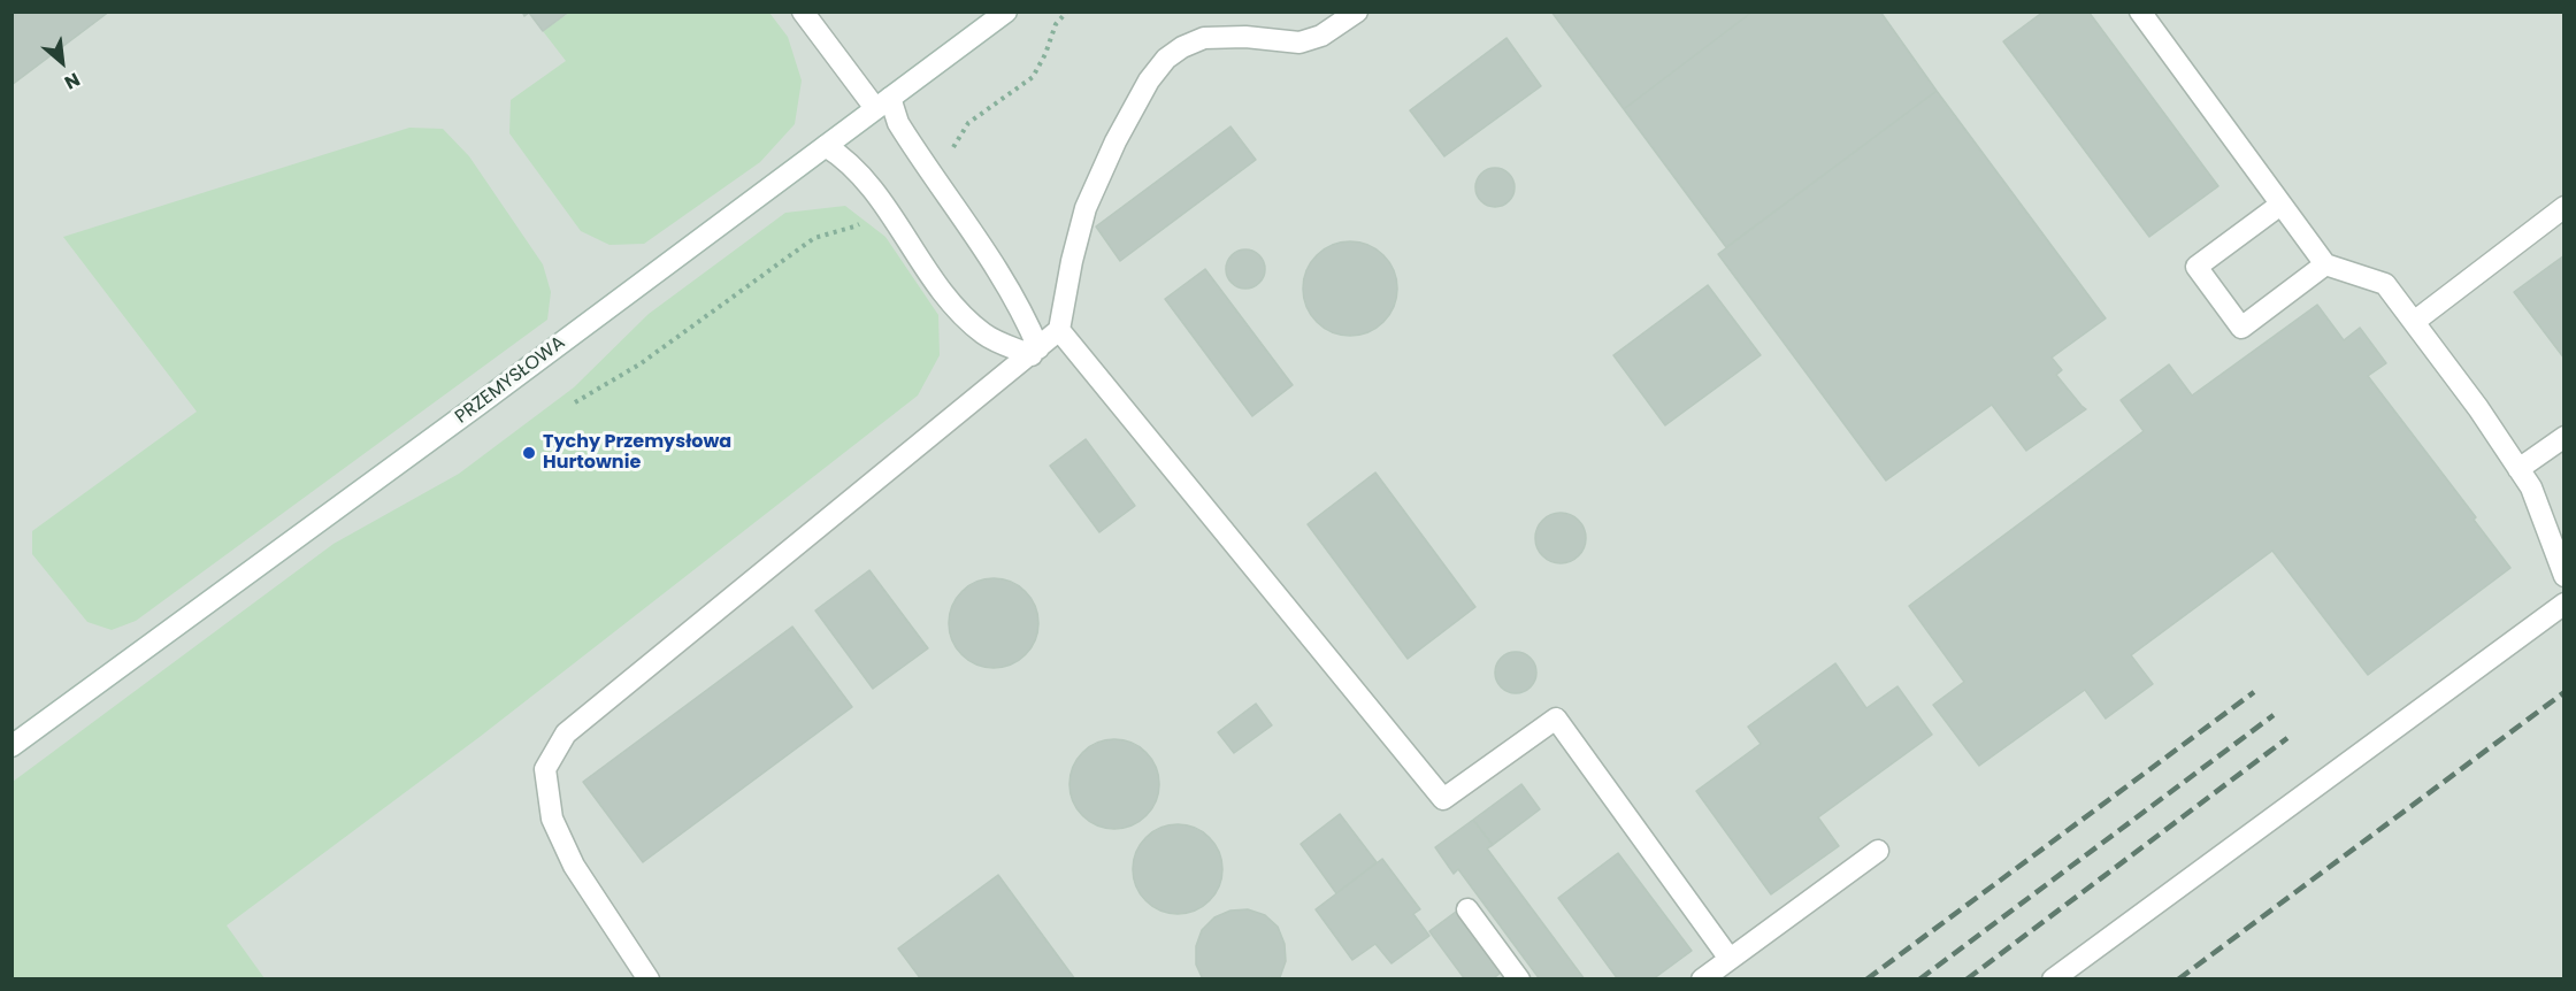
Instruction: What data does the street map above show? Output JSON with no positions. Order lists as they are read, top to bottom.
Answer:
{
  "streets": {
    "street": ["PRZEMYSŁOWA"]
  },
  "places": ["Tychy Przemysłowa Hurtownie"],
  "north": "bottom right"
}
